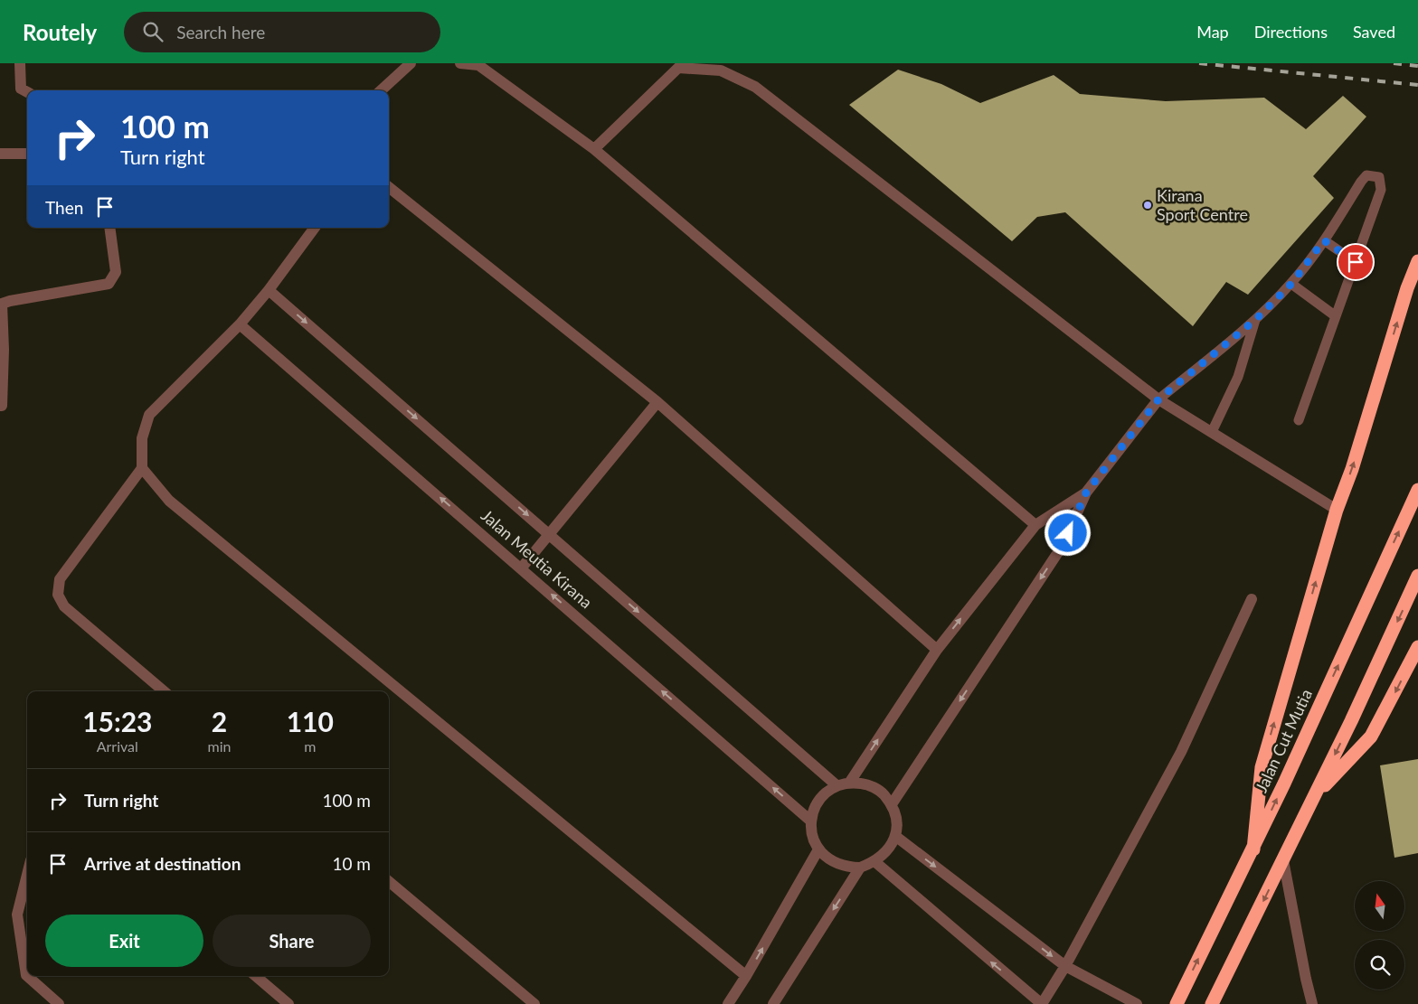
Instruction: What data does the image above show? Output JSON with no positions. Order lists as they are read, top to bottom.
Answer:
{
  "streets": {
    "highway": ["Jalan Cut Mutia"],
    "street": ["Jalan Meutia Kirana"]
  },
  "places": ["Kirana Sport Centre"],
  "north": "top",
  "page": {
    "header": "Routely",
    "search": "Search here",
    "nav": ["Map", "Directions", "Saved"],
    "turn": ["100 m", "Turn right"],
    "then": "Then",
    "eta": [
      "15:23",
      "Arrival",
      "2",
      "min",
      "110",
      "m"
    ],
    "list": [
      {
        "name": "Turn right",
        "value": "100 m"
      },
      {
        "name": "Arrive at destination",
        "value": "10 m"
      }
    ],
    "buttons": ["Exit", "Share"]
  }
}
